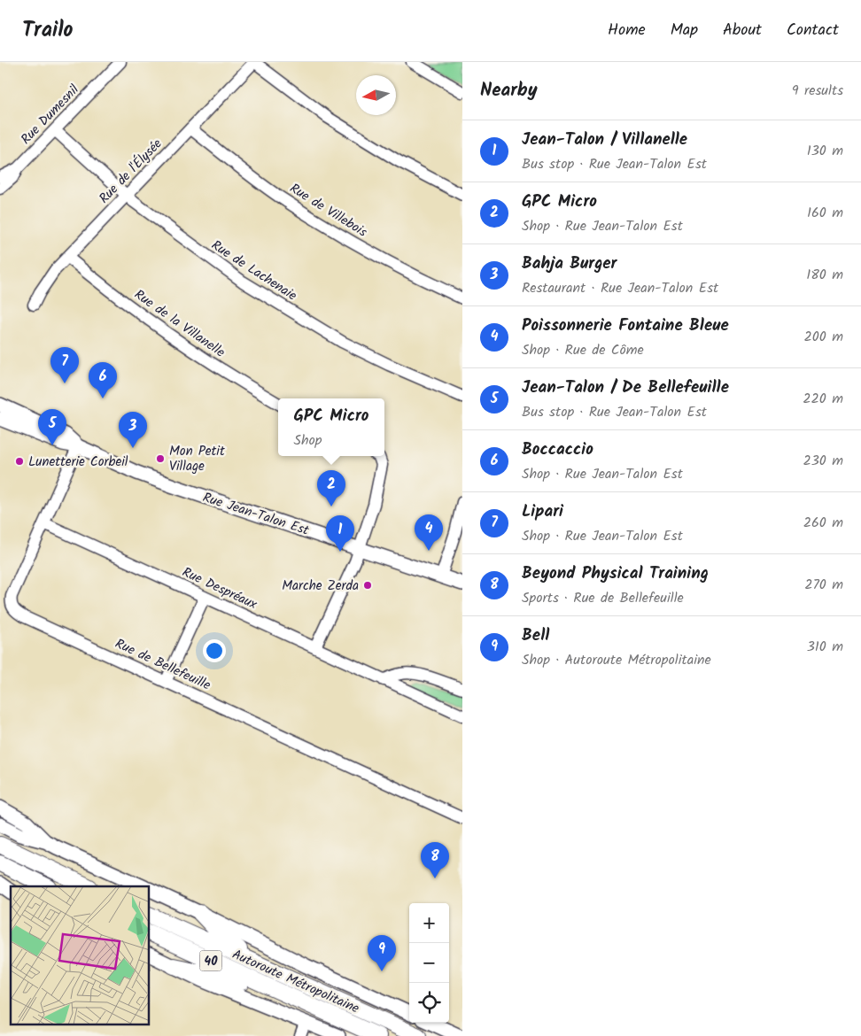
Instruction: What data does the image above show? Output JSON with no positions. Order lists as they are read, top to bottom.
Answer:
{
  "streets": {
    "highway": ["40", "Autoroute Métropolitaine"],
    "main road": ["Rue Jean-Talon Est"],
    "street": [
      "Rue Dumesnil",
      "Rue de l'Élysée",
      "Rue de Villebois",
      "Rue de Lachenaie",
      "Rue de la Villanelle",
      "Rue Despréaux",
      "Rue de Bellefeuille"
    ]
  },
  "crossings": [
    ["Rue Dumesnil", "Rue de Lachenaie"],
    ["Rue de l'Élysée", "Rue de Villebois"],
    ["Rue de l'Élysée", "Rue de Lachenaie"],
    ["Rue de l'Élysée", "Rue de la Villanelle"],
    ["Rue Jean-Talon Est", "Rue de Bellefeuille"],
    ["Rue Despréaux", "Rue de Bellefeuille"]
  ],
  "places": ["Mon Petit Village", "Lunetterie Corbeil", "Marche Zerda"],
  "north": "left",
  "page": {
    "header": "Trailo",
    "nav": [
      "Home",
      "Map",
      "About",
      "Contact"
    ],
    "heading": ["Nearby", "9 results"],
    "list": [
      {
        "mark": "1",
        "name": "Jean-Talon / Villanelle",
        "note": "Bus stop · Rue Jean-Talon Est",
        "value": "130 m"
      },
      {
        "mark": "2",
        "name": "GPC Micro",
        "note": "Shop · Rue Jean-Talon Est",
        "value": "160 m"
      },
      {
        "mark": "3",
        "name": "Bahja Burger",
        "note": "Restaurant · Rue Jean-Talon Est",
        "value": "180 m"
      },
      {
        "mark": "4",
        "name": "Poissonnerie Fontaine Bleue",
        "note": "Shop · Rue de Côme",
        "value": "200 m"
      },
      {
        "mark": "5",
        "name": "Jean-Talon / De Bellefeuille",
        "note": "Bus stop · Rue Jean-Talon Est",
        "value": "220 m"
      },
      {
        "mark": "6",
        "name": "Boccaccio",
        "note": "Shop · Rue Jean-Talon Est",
        "value": "230 m"
      },
      {
        "mark": "7",
        "name": "Lipari",
        "note": "Shop · Rue Jean-Talon Est",
        "value": "260 m"
      },
      {
        "mark": "8",
        "name": "Beyond Physical Training",
        "note": "Sports · Rue de Bellefeuille",
        "value": "270 m"
      },
      {
        "mark": "9",
        "name": "Bell",
        "note": "Shop · Autoroute Métropolitaine",
        "value": "310 m"
      }
    ],
    "pins": [
      "7",
      "6",
      "5",
      "3",
      "2",
      "4",
      "1",
      "8",
      "9"
    ],
    "popup": ["GPC Micro", "Shop"],
    "map_buttons": ["+", "−"]
  }
}
